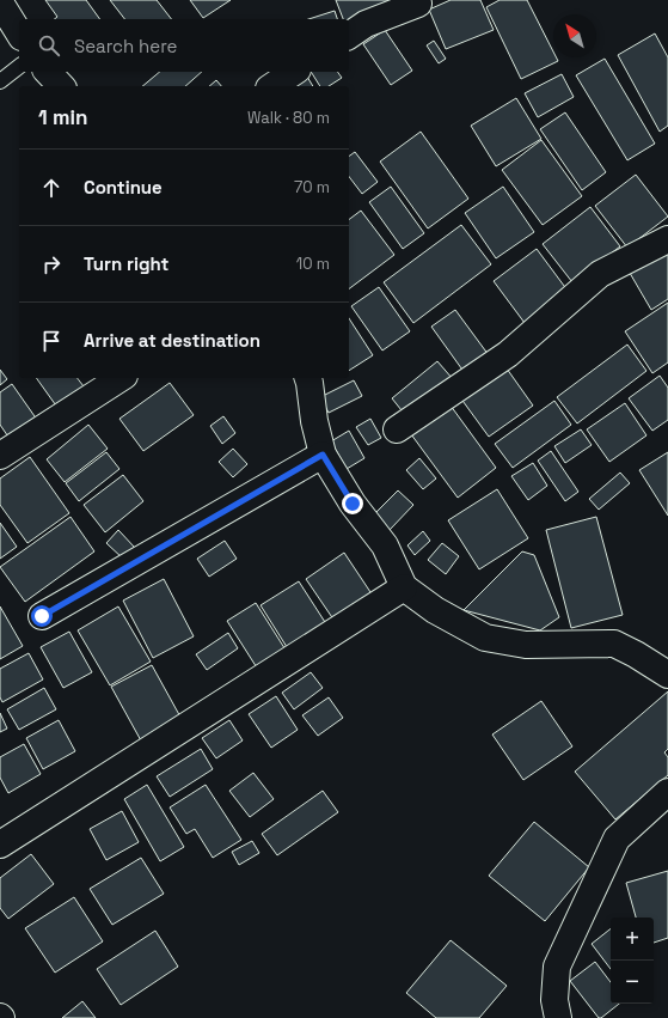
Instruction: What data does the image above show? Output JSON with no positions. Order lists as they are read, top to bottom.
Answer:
{
  "north": "top left",
  "page": {
    "search": "Search here",
    "heading": ["1 min", "Walk · 80 m"],
    "list": [
      ["Continue", "70 m"],
      ["Turn right", "10 m"],
      "Arrive at destination"
    ],
    "map_buttons": ["+", "−"]
  }
}
